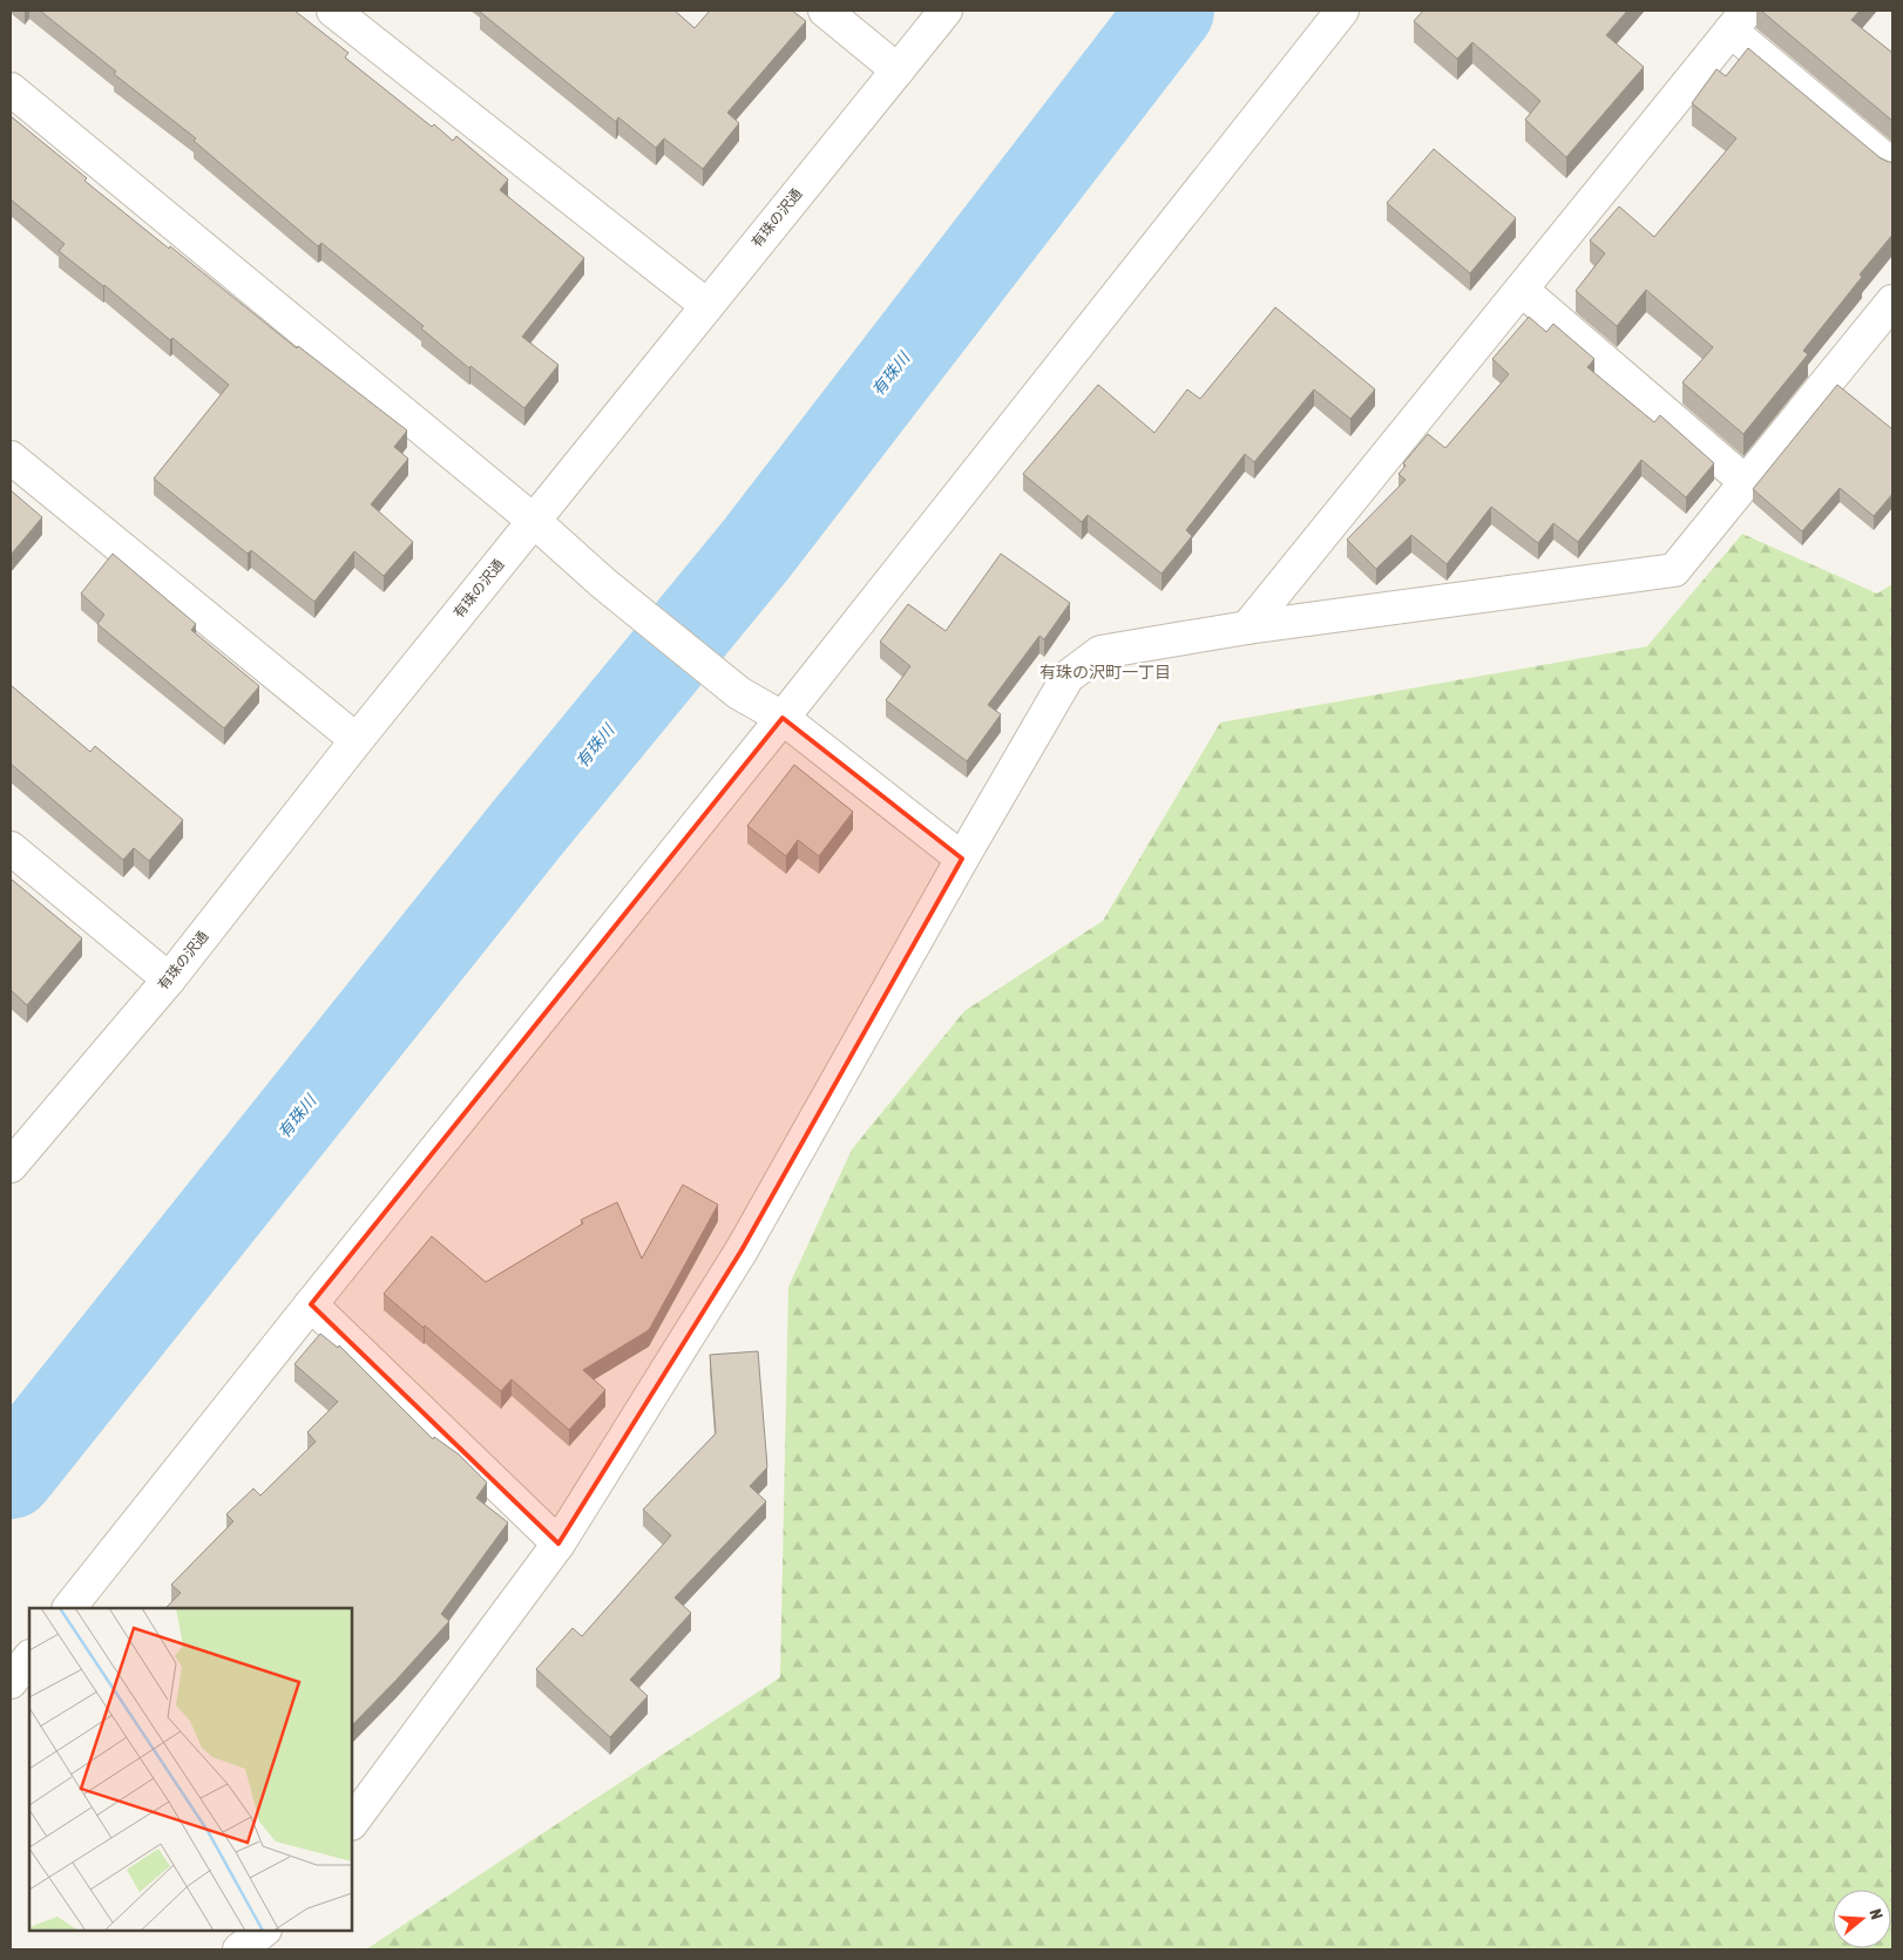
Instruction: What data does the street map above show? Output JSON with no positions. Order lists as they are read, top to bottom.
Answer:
{
  "streets": {
    "street": ["有珠の沢通"]
  },
  "districts": ["有珠の沢町一丁目"],
  "water": ["有珠川"],
  "north": "right"
}
